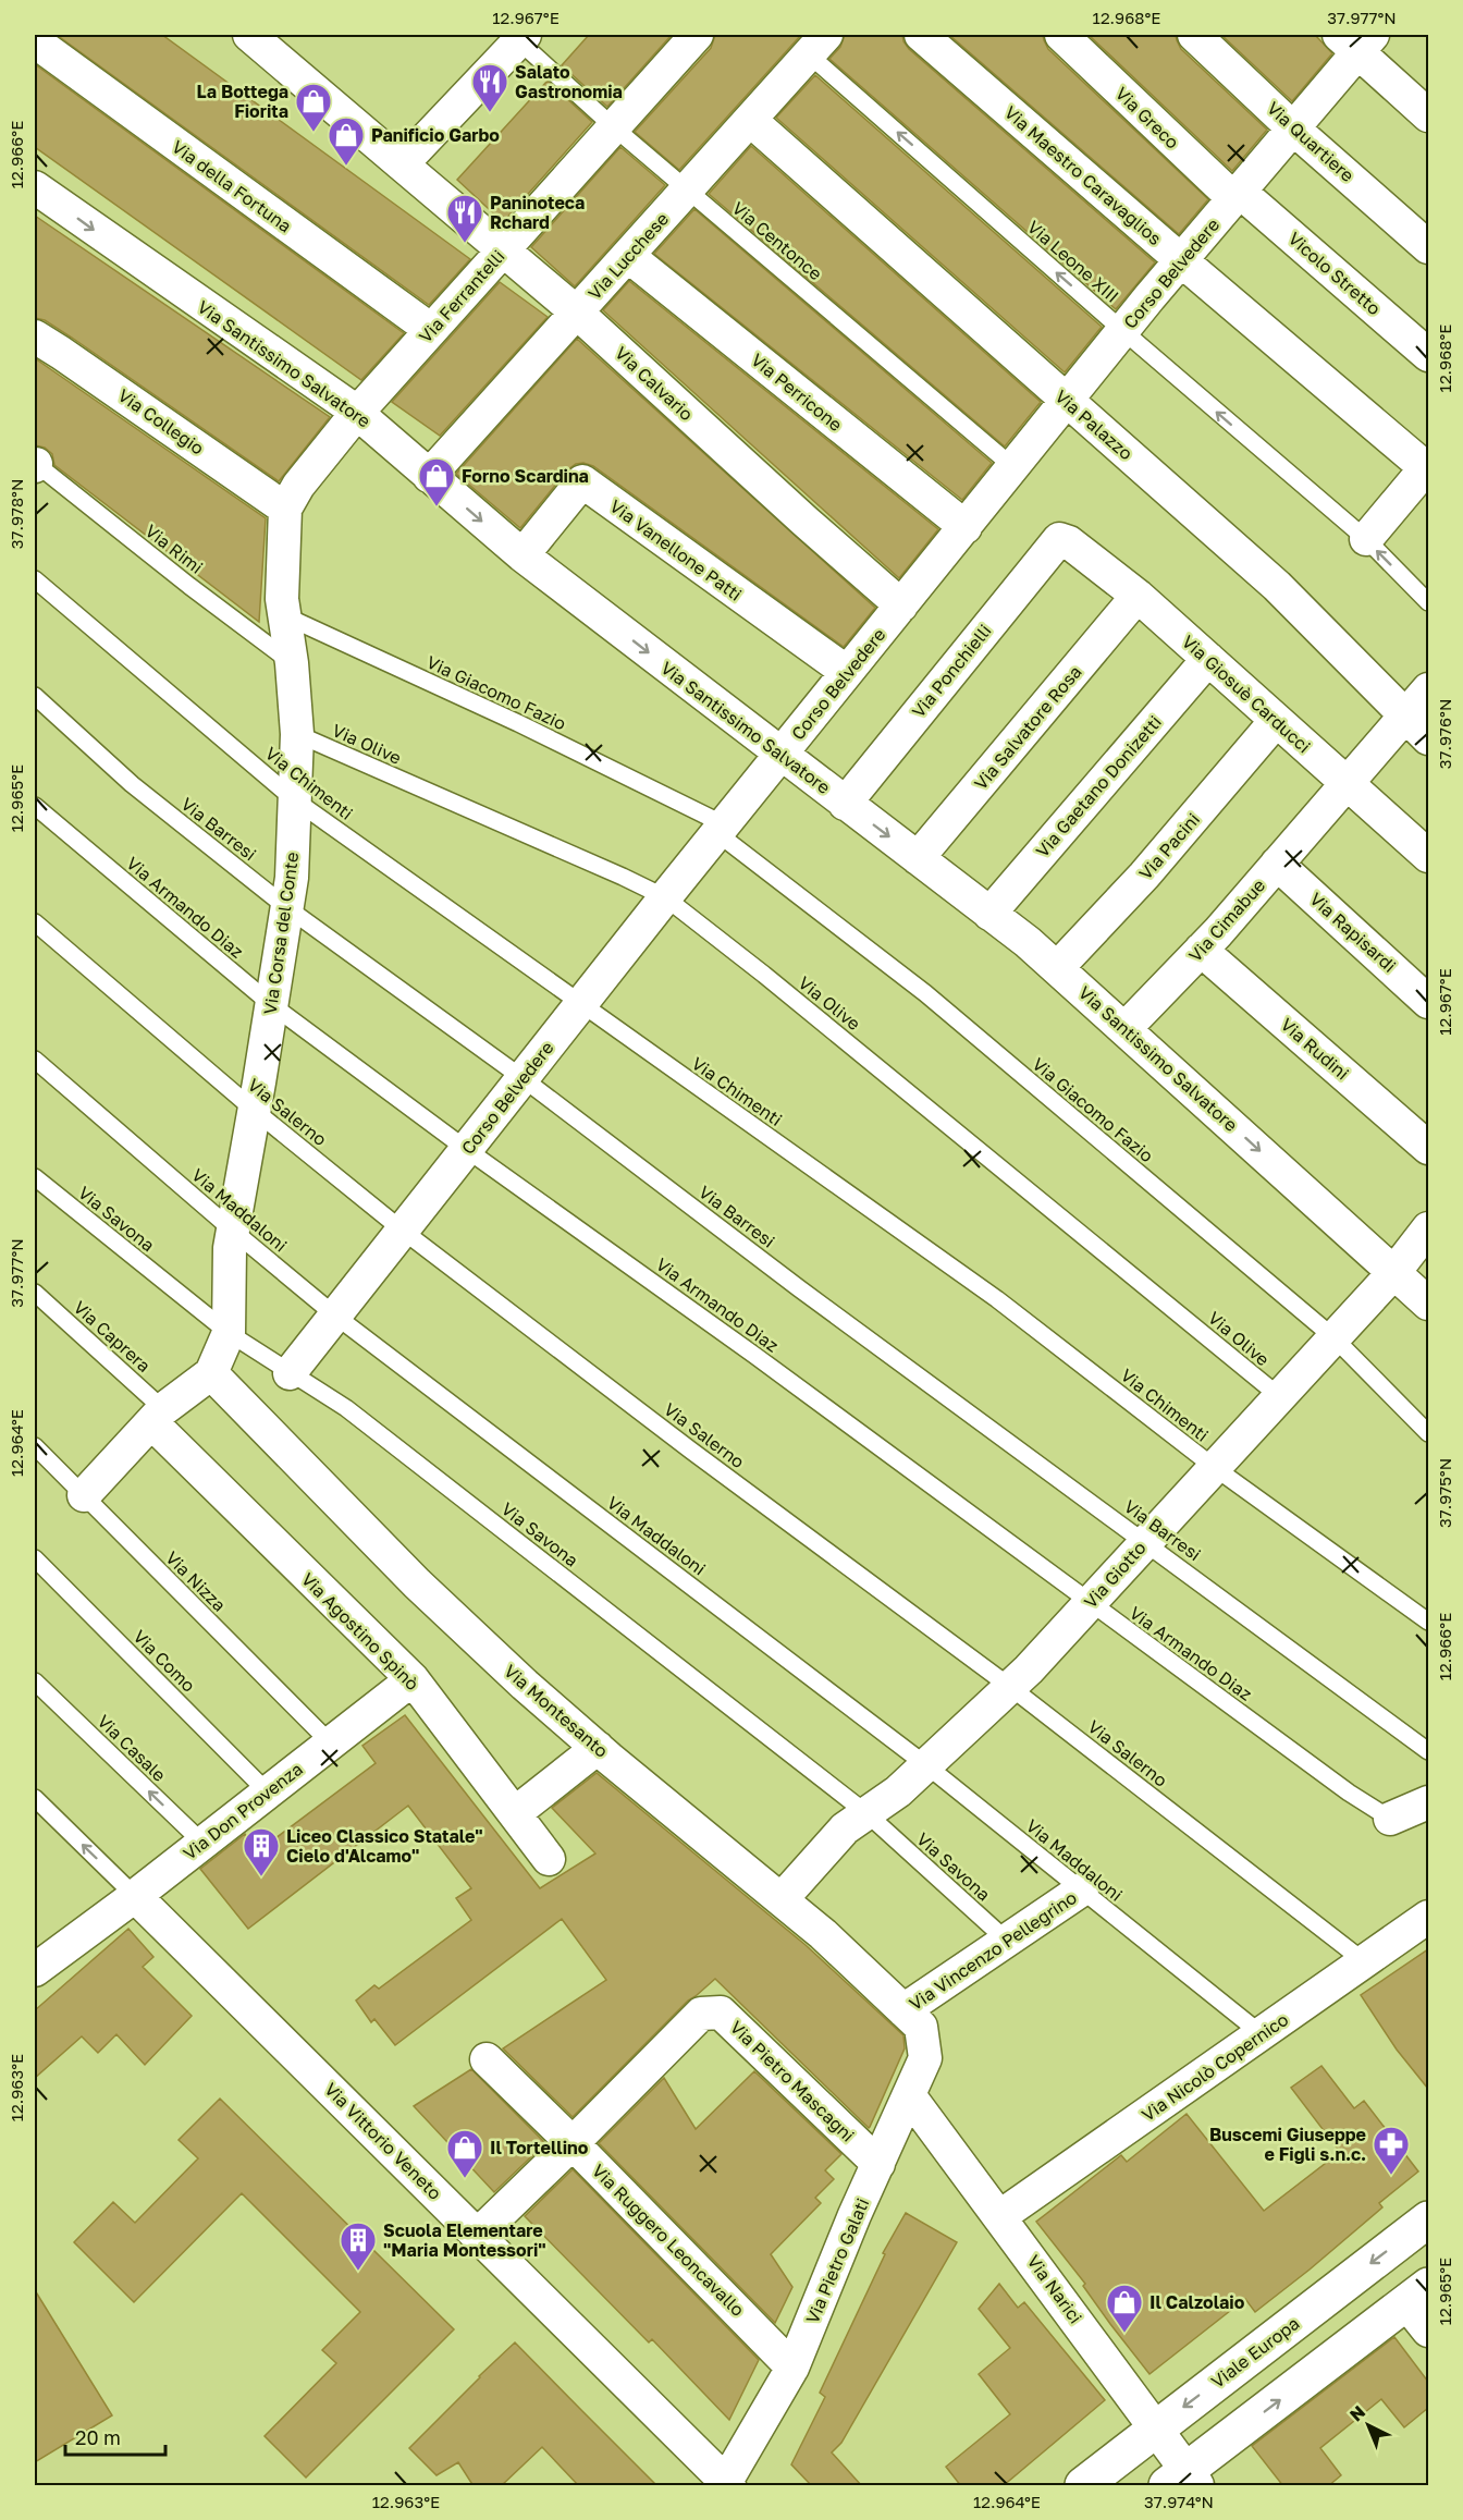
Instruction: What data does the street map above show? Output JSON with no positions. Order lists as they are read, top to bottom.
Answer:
{
  "streets": {
    "street": [
      "Via Greco",
      "Via Quartiere",
      "Via Maestro Caravaglios",
      "Via della Fortuna",
      "Via Lucchese",
      "Corso Belvedere",
      "Vicolo Stretto",
      "Via Ferrantelli",
      "Via Santissimo Salvatore",
      "Via Calvario",
      "Via Perricone",
      "Via Collegio",
      "Via Palazzo",
      "Via Vanellone Patti",
      "Via Ponchielli",
      "Via Giosuè Carducci",
      "Via Salvatore Rosa",
      "Via Gaetano Donizetti",
      "Via Pacini",
      "Via Cimabue",
      "Via Rapisardi",
      "Via Corsa del Conte",
      "Via Rudini",
      "Via Giotto",
      "Via Agostino Spinò",
      "Via Montesanto",
      "Via Don Provenza",
      "Via Vincenzo Pellegrino",
      "Via Nicolò Copernico",
      "Via Pietro Mascagni",
      "Via Vittorio Veneto",
      "Via Ruggero Leoncavallo",
      "Via Pietro Galati",
      "Via Narici",
      "Viale Europa"
    ],
    "lane": [
      "Via Centonce",
      "Via Leone XIII",
      "Via Rimi",
      "Via Giacomo Fazio",
      "Via Olive",
      "Via Chimenti",
      "Via Barresi",
      "Via Armando Diaz",
      "Via Salerno",
      "Via Maddaloni",
      "Via Savona",
      "Via Caprera",
      "Via Nizza",
      "Via Como",
      "Via Casale"
    ]
  },
  "crossings": [
    ["Via Greco", "Corso Belvedere"],
    ["Via Greco", "Vicolo Stretto"],
    ["Via Quartiere", "Corso Belvedere"],
    ["Via Maestro Caravaglios", "Corso Belvedere"],
    ["Via della Fortuna", "Via Ferrantelli"],
    ["Via Centonce", "Via Lucchese"],
    ["Via Centonce", "Corso Belvedere"],
    ["Via Centonce", "Via Ferrantelli"],
    ["Via Lucchese", "Via Leone XIII"],
    ["Via Lucchese", "Via Santissimo Salvatore"],
    ["Via Lucchese", "Via Calvario"],
    ["Via Lucchese", "Via Perricone"],
    ["Via Lucchese", "Via Palazzo"],
    ["Via Leone XIII", "Corso Belvedere"],
    ["Corso Belvedere", "Vicolo Stretto"],
    ["Corso Belvedere", "Via Santissimo Salvatore"],
    ["Corso Belvedere", "Via Calvario"],
    ["Corso Belvedere", "Via Perricone"],
    ["Corso Belvedere", "Via Palazzo"],
    ["Corso Belvedere", "Via Vanellone Patti"],
    ["Corso Belvedere", "Via Giacomo Fazio"],
    ["Corso Belvedere", "Via Olive"],
    ["Corso Belvedere", "Via Chimenti"],
    ["Corso Belvedere", "Via Barresi"],
    ["Corso Belvedere", "Via Armando Diaz"],
    ["Corso Belvedere", "Via Salerno"],
    ["Corso Belvedere", "Via Maddaloni"],
    ["Corso Belvedere", "Via Savona"],
    ["Via Ferrantelli", "Via Santissimo Salvatore"],
    ["Via Ferrantelli", "Via Calvario"],
    ["Via Santissimo Salvatore", "Via Vanellone Patti"],
    ["Via Santissimo Salvatore", "Via Ponchielli"],
    ["Via Santissimo Salvatore", "Via Salvatore Rosa"],
    ["Via Santissimo Salvatore", "Via Gaetano Donizetti"],
    ["Via Santissimo Salvatore", "Via Pacini"],
    ["Via Santissimo Salvatore", "Via Cimabue"],
    ["Via Santissimo Salvatore", "Via Giotto"],
    ["Via Collegio", "Via Corsa del Conte"],
    ["Via Palazzo", "Via Cimabue"],
    ["Via Rimi", "Via Corsa del Conte"],
    ["Via Ponchielli", "Via Giosuè Carducci"],
    ["Via Giacomo Fazio", "Via Corsa del Conte"],
    ["Via Giacomo Fazio", "Via Giotto"],
    ["Via Giosuè Carducci", "Via Salvatore Rosa"],
    ["Via Giosuè Carducci", "Via Gaetano Donizetti"],
    ["Via Giosuè Carducci", "Via Pacini"],
    ["Via Giosuè Carducci", "Via Cimabue"],
    ["Via Olive", "Via Corsa del Conte"],
    ["Via Olive", "Via Giotto"],
    ["Via Chimenti", "Via Corsa del Conte"],
    ["Via Chimenti", "Via Giotto"],
    ["Via Barresi", "Via Corsa del Conte"],
    ["Via Barresi", "Via Giotto"],
    ["Via Armando Diaz", "Via Corsa del Conte"],
    ["Via Armando Diaz", "Via Giotto"],
    ["Via Cimabue", "Via Rapisardi"],
    ["Via Cimabue", "Via Rudini"],
    ["Via Corsa del Conte", "Via Salerno"],
    ["Via Corsa del Conte", "Via Maddaloni"],
    ["Via Corsa del Conte", "Via Savona"],
    ["Via Corsa del Conte", "Via Caprera"],
    ["Via Corsa del Conte", "Via Nizza"],
    ["Via Corsa del Conte", "Via Agostino Spinò"],
    ["Via Corsa del Conte", "Via Montesanto"],
    ["Via Salerno", "Via Giotto"],
    ["Via Salerno", "Via Nicolò Copernico"],
    ["Via Maddaloni", "Via Giotto"],
    ["Via Maddaloni", "Via Vincenzo Pellegrino"],
    ["Via Maddaloni", "Via Nicolò Copernico"],
    ["Via Savona", "Via Giotto"],
    ["Via Savona", "Via Vincenzo Pellegrino"],
    ["Via Caprera", "Via Agostino Spinò"],
    ["Via Giotto", "Via Montesanto"],
    ["Via Nizza", "Via Don Provenza"],
    ["Via Agostino Spinò", "Via Don Provenza"],
    ["Via Como", "Via Don Provenza"],
    ["Via Montesanto", "Via Vincenzo Pellegrino"],
    ["Via Montesanto", "Via Pietro Galati"],
    ["Via Casale", "Via Don Provenza"],
    ["Via Don Provenza", "Via Vittorio Veneto"],
    ["Via Vincenzo Pellegrino", "Via Pietro Galati"],
    ["Via Nicolò Copernico", "Via Narici"],
    ["Via Pietro Mascagni", "Via Ruggero Leoncavallo"],
    ["Via Pietro Mascagni", "Via Pietro Galati"],
    ["Via Vittorio Veneto", "Via Pietro Galati"],
    ["Via Ruggero Leoncavallo", "Via Pietro Galati"],
    ["Via Pietro Galati", "Via Narici"],
    ["Via Narici", "Viale Europa"]
  ],
  "one_way": ["Via Leone XIII", "Via Santissimo Salvatore", "Via Casale"],
  "places": {
    "restaurant": ["Salato Gastronomia", "Paninoteca Rchard"],
    "shop": [
      "La Bottega Fiorita",
      "Panificio Garbo",
      "Forno Scardina",
      "Il Tortellino",
      "Il Calzolaio"
    ],
    "building": ["Liceo Classico Statale\" Cielo d'Alcamo\"", "Scuola Elementare \"Maria Montessori\""],
    "pharmacy": ["Buscemi Giuseppe e Figli s.n.c."]
  },
  "scale_bar": "20 m",
  "north": "top left",
  "coordinates": [
    "12.967°E",
    "12.968°E",
    "37.977°N",
    "12.966°E",
    "37.978°N",
    "37.976°N",
    "12.965°E",
    "12.964°E",
    "37.975°N",
    "12.963°E",
    "37.974°N"
  ]
}
